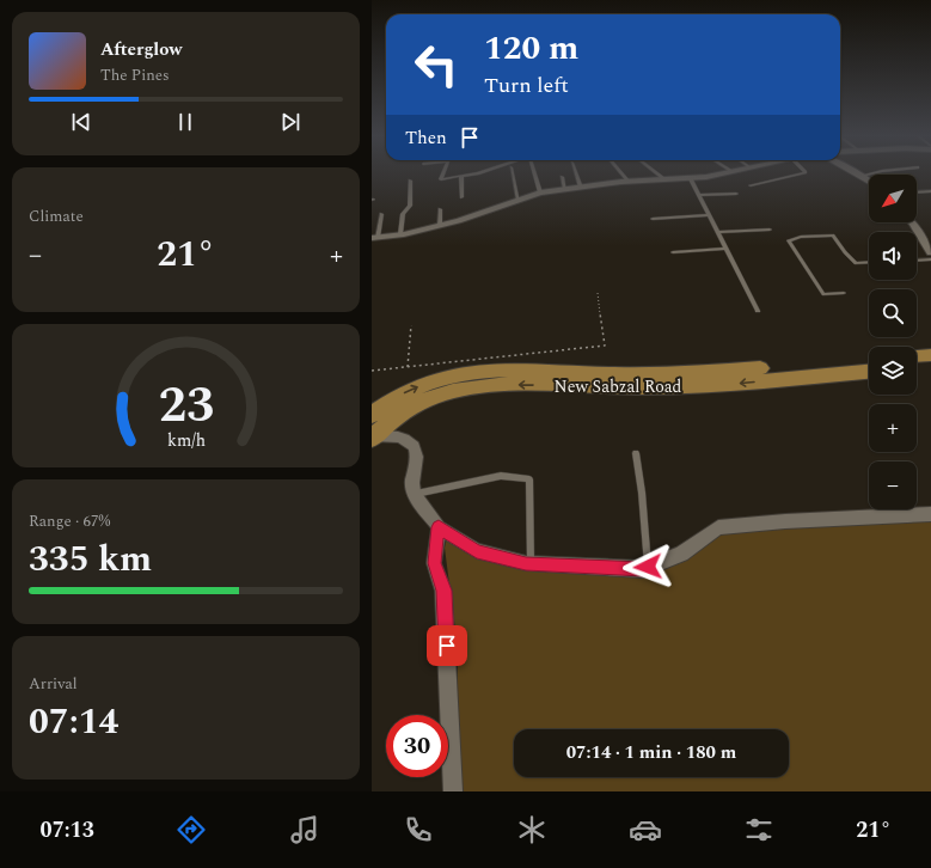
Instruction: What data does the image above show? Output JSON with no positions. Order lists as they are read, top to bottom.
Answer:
{
  "streets": {
    "main road": ["New Sabzal Road"]
  },
  "north": "bottom left",
  "page": {
    "turn": ["120 m", "Turn left"],
    "song": ["Afterglow", "The Pines"],
    "then": "Then",
    "tile": [
      "Climate",
      ["Range · 67%", "335 km"],
      ["Arrival", "07:14"]
    ],
    "map_buttons": ["+", "−"],
    "heat": ["−", "21°", "+"],
    "limit": "30",
    "trip": "07:14 · 1 min · 180 m",
    "tabs": ["07:13", "21°"],
    "gauge": ["23", "km/h"]
  }
}
